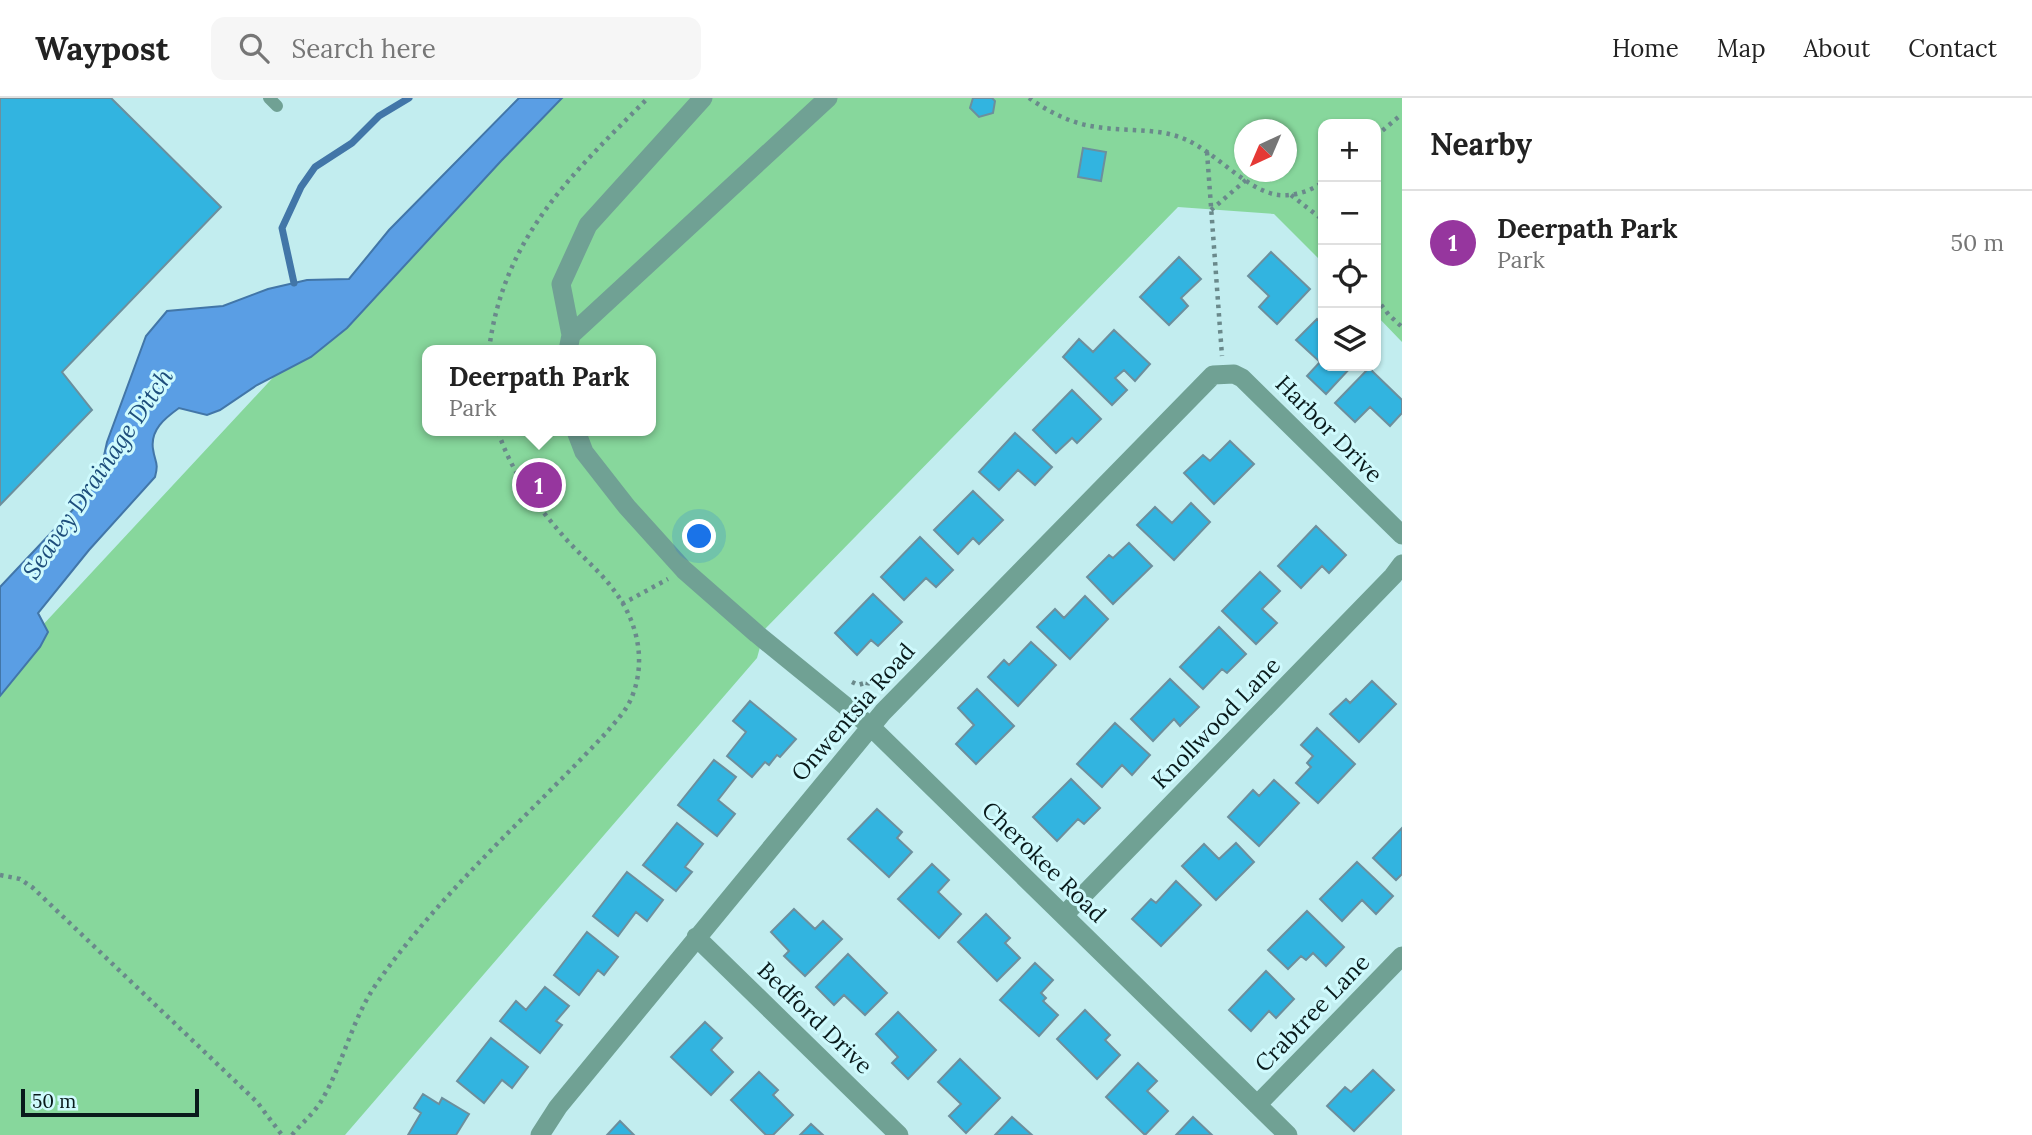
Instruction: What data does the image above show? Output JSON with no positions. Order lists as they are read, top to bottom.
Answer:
{
  "streets": {
    "street": [
      "Harbor Drive",
      "Onwentsia Road",
      "Knollwood Lane",
      "Cherokee Road",
      "Crabtree Lane",
      "Bedford Drive"
    ]
  },
  "crossings": [
    ["Harbor Drive", "Onwentsia Road"],
    ["Onwentsia Road", "Cherokee Road"],
    ["Onwentsia Road", "Bedford Drive"],
    ["Knollwood Lane", "Cherokee Road"],
    ["Cherokee Road", "Crabtree Lane"]
  ],
  "water": ["Seavey Drainage Ditch"],
  "scale_bar": "50 m",
  "north": "bottom left",
  "page": {
    "header": "Waypost",
    "search": "Search here",
    "nav": [
      "Home",
      "Map",
      "About",
      "Contact"
    ],
    "heading": "Nearby",
    "map_buttons": ["+", "−"],
    "list": [
      {
        "mark": "1",
        "name": "Deerpath Park",
        "note": "Park",
        "value": "50 m"
      }
    ],
    "popup": ["Deerpath Park", "Park"],
    "pins": "1",
    "scale": "50 m"
  }
}
